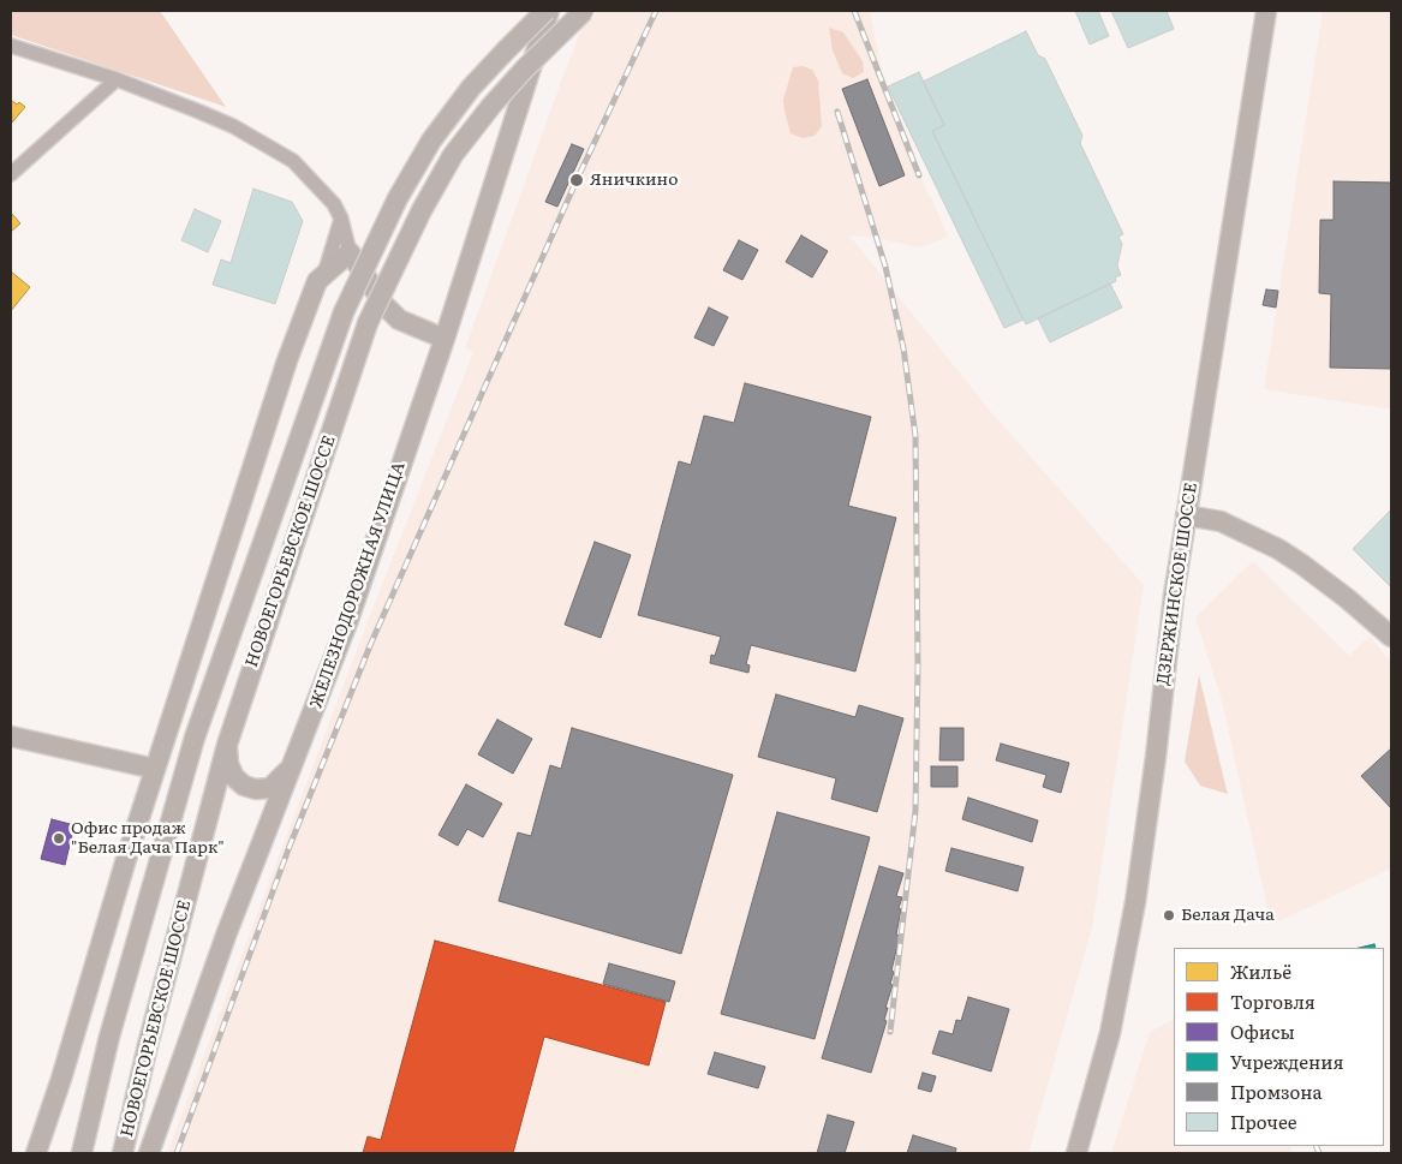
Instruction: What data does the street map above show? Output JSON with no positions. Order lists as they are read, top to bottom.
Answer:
{
  "streets": {
    "main road": ["НОВОЕГОРЬЕВСКОЕ ШОССЕ", "ДЗЕРЖИНСКОЕ ШОССЕ", "ЖЕЛЕЗНОДОРОЖНАЯ УЛИЦА"]
  },
  "crossings": [
    ["НОВОЕГОРЬЕВСКОЕ ШОССЕ", "ЖЕЛЕЗНОДОРОЖНАЯ УЛИЦА"]
  ],
  "places": ["Яничкино", "Офис продаж \"Белая Дача Парк\"", "Белая Дача"],
  "legend": [
    "Жильё",
    "Торговля",
    "Офисы",
    "Учреждения",
    "Промзона",
    "Прочее"
  ]
}
